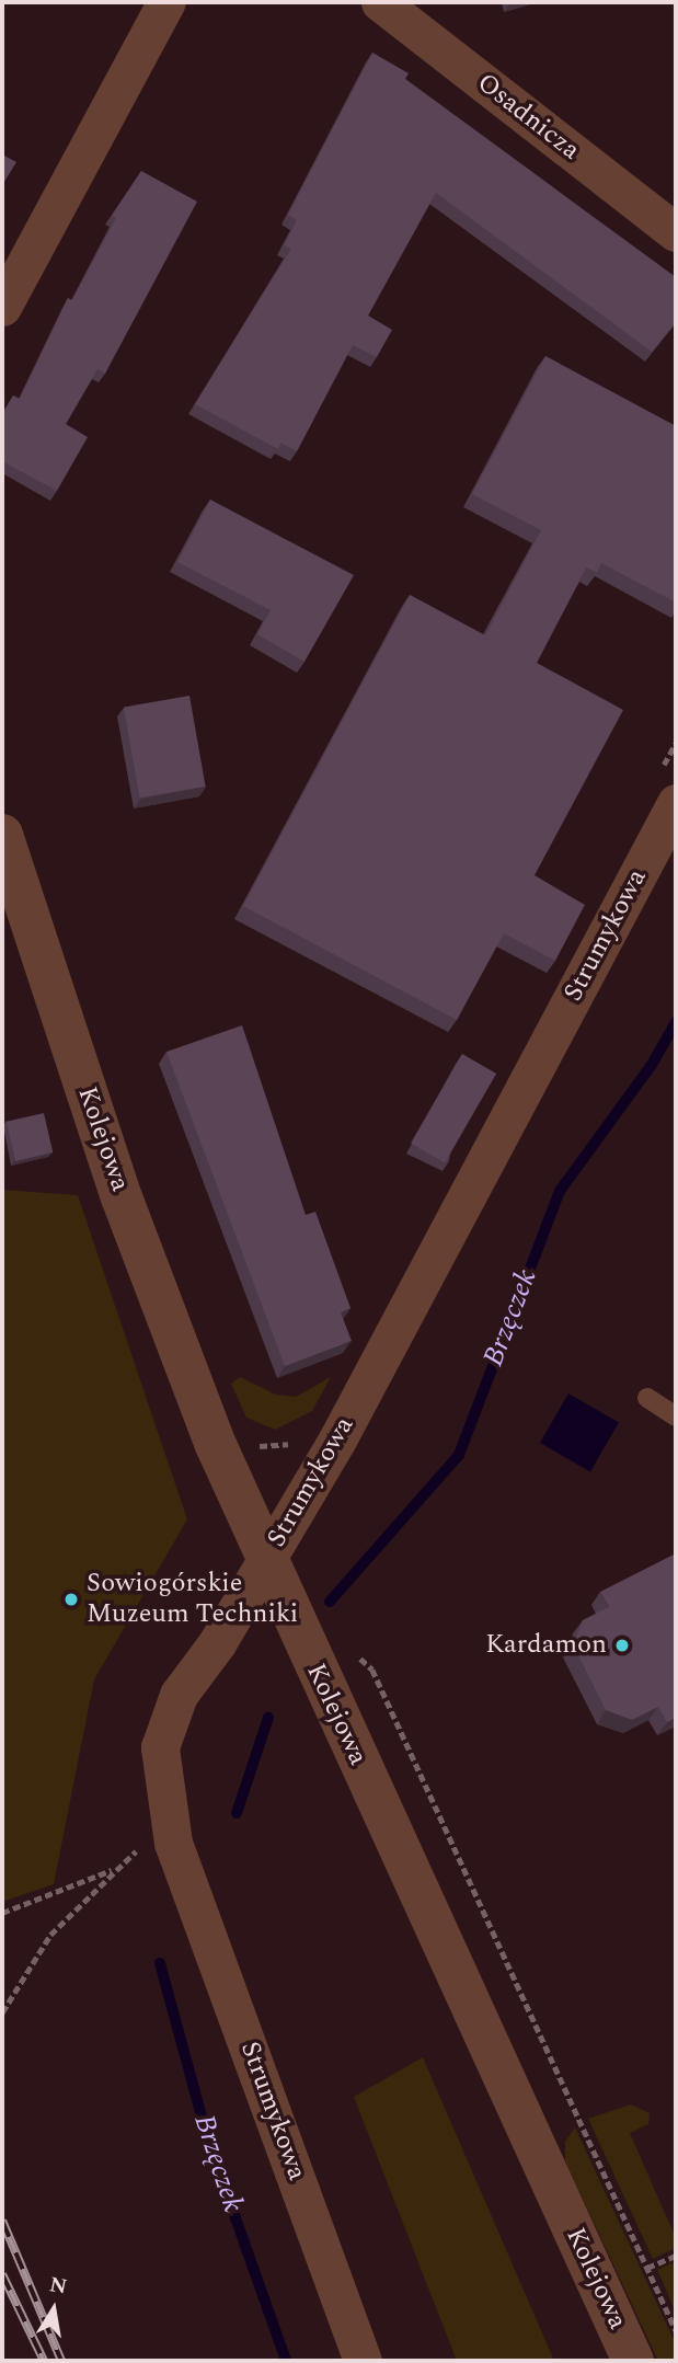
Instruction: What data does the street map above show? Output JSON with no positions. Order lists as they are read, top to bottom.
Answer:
{
  "streets": {
    "street": ["Osadnicza", "Strumykowa", "Kolejowa"]
  },
  "crossings": [
    ["Strumykowa", "Kolejowa"]
  ],
  "water": ["Brzęczek"],
  "places": ["Sowiogórskie Muzeum Techniki", "Kardamon"],
  "north": "top"
}
